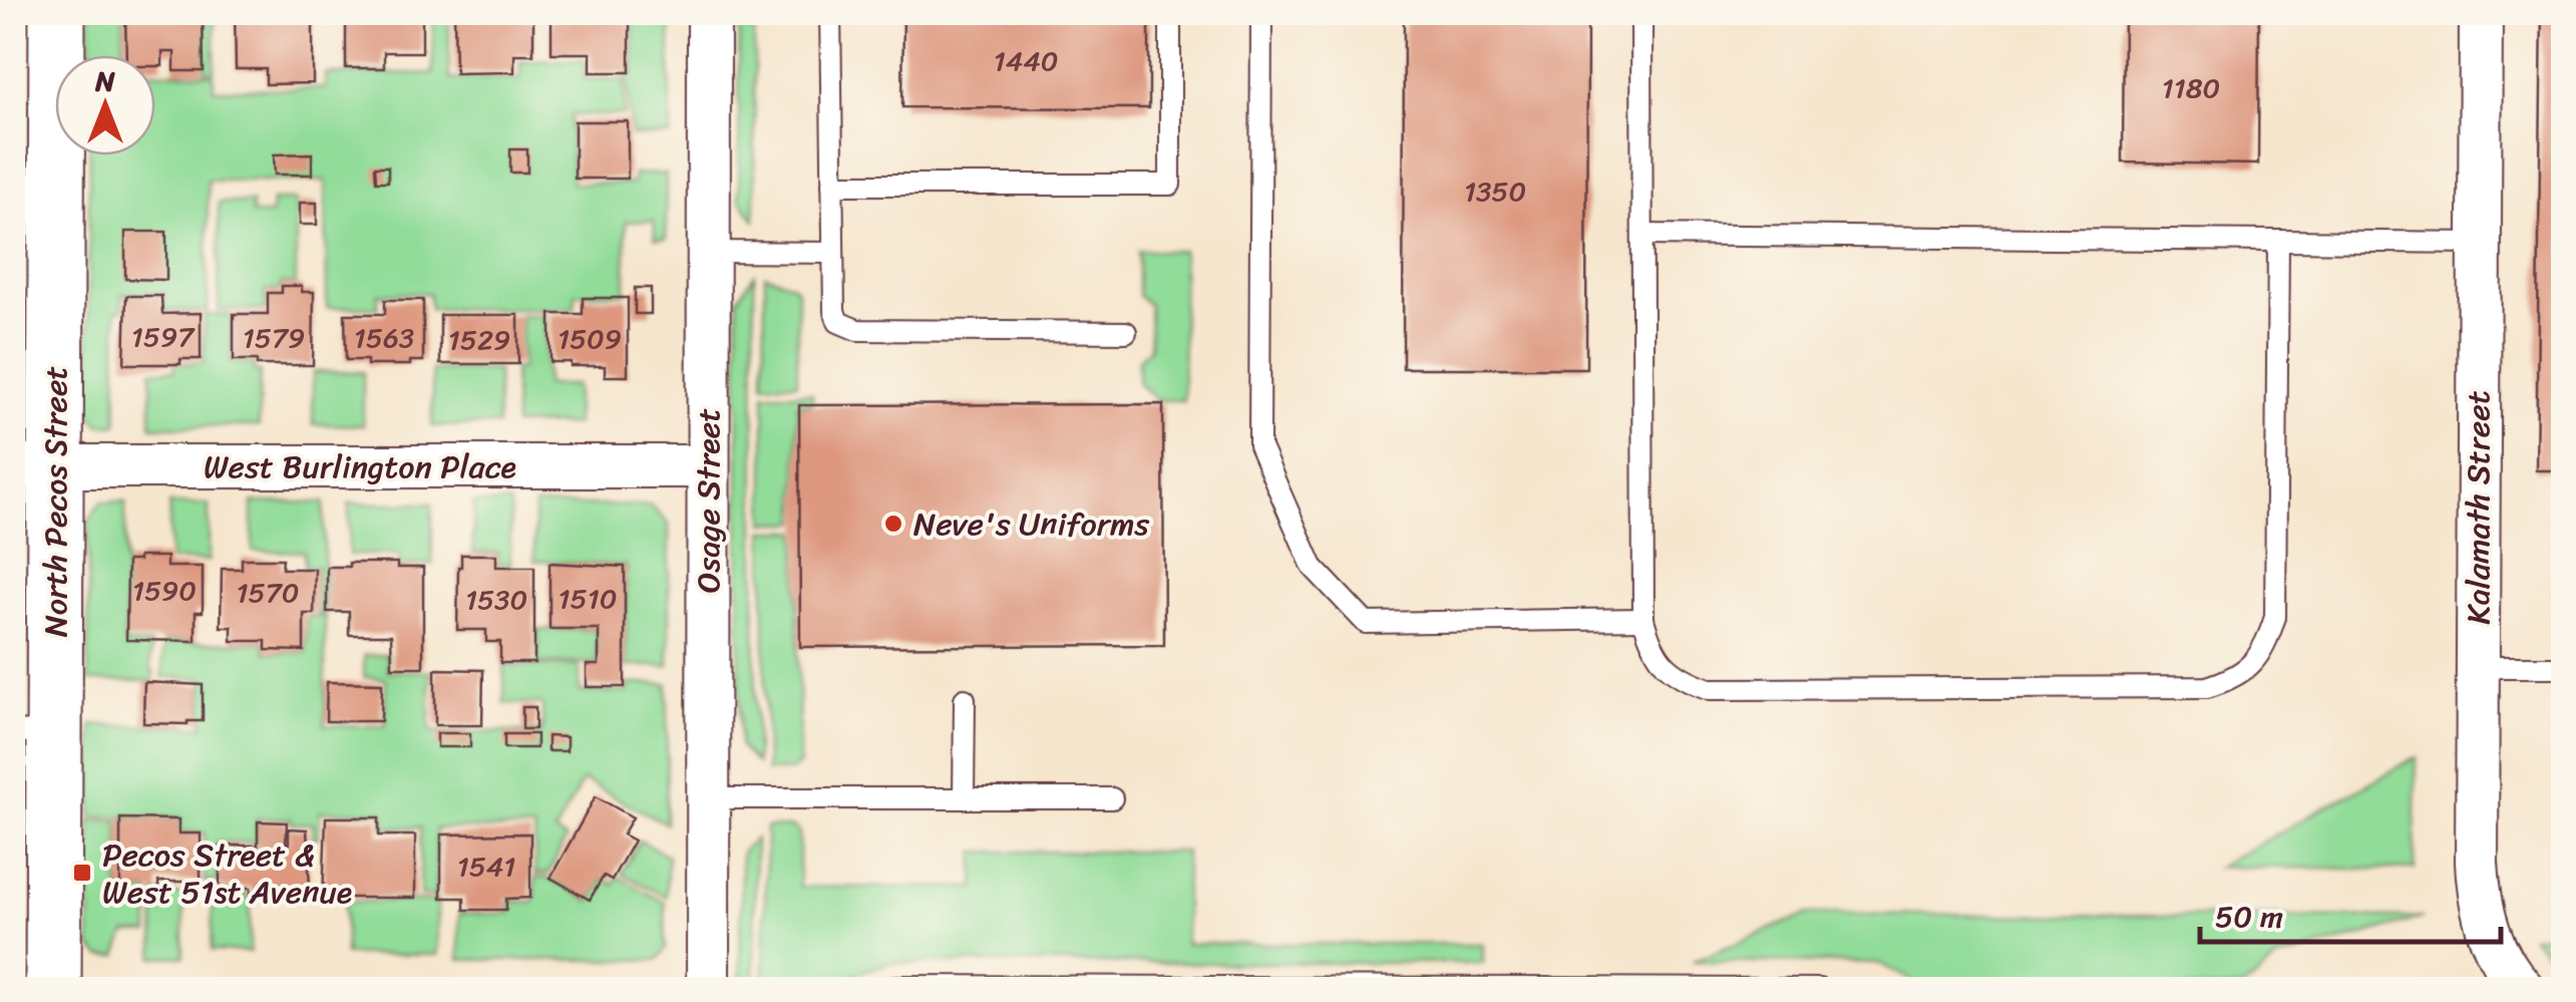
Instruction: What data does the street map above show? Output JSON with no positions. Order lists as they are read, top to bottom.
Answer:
{
  "streets": {
    "main road": ["North Pecos Street"],
    "street": ["West Burlington Place", "Osage Street", "Kalamath Street"]
  },
  "crossings": [
    ["West Burlington Place", "Osage Street"],
    ["West Burlington Place", "North Pecos Street"]
  ],
  "places": {
    "other": ["Neve's Uniforms"],
    "transit": ["Pecos Street & West 51st Avenue"]
  },
  "house_numbers": [
    "1440",
    "1180",
    "1350",
    "1597",
    "1579",
    "1563",
    "1509",
    "1529",
    "1590",
    "1570",
    "1510",
    "1530",
    "1541"
  ],
  "scale_bar": "50 m",
  "north": "top"
}
